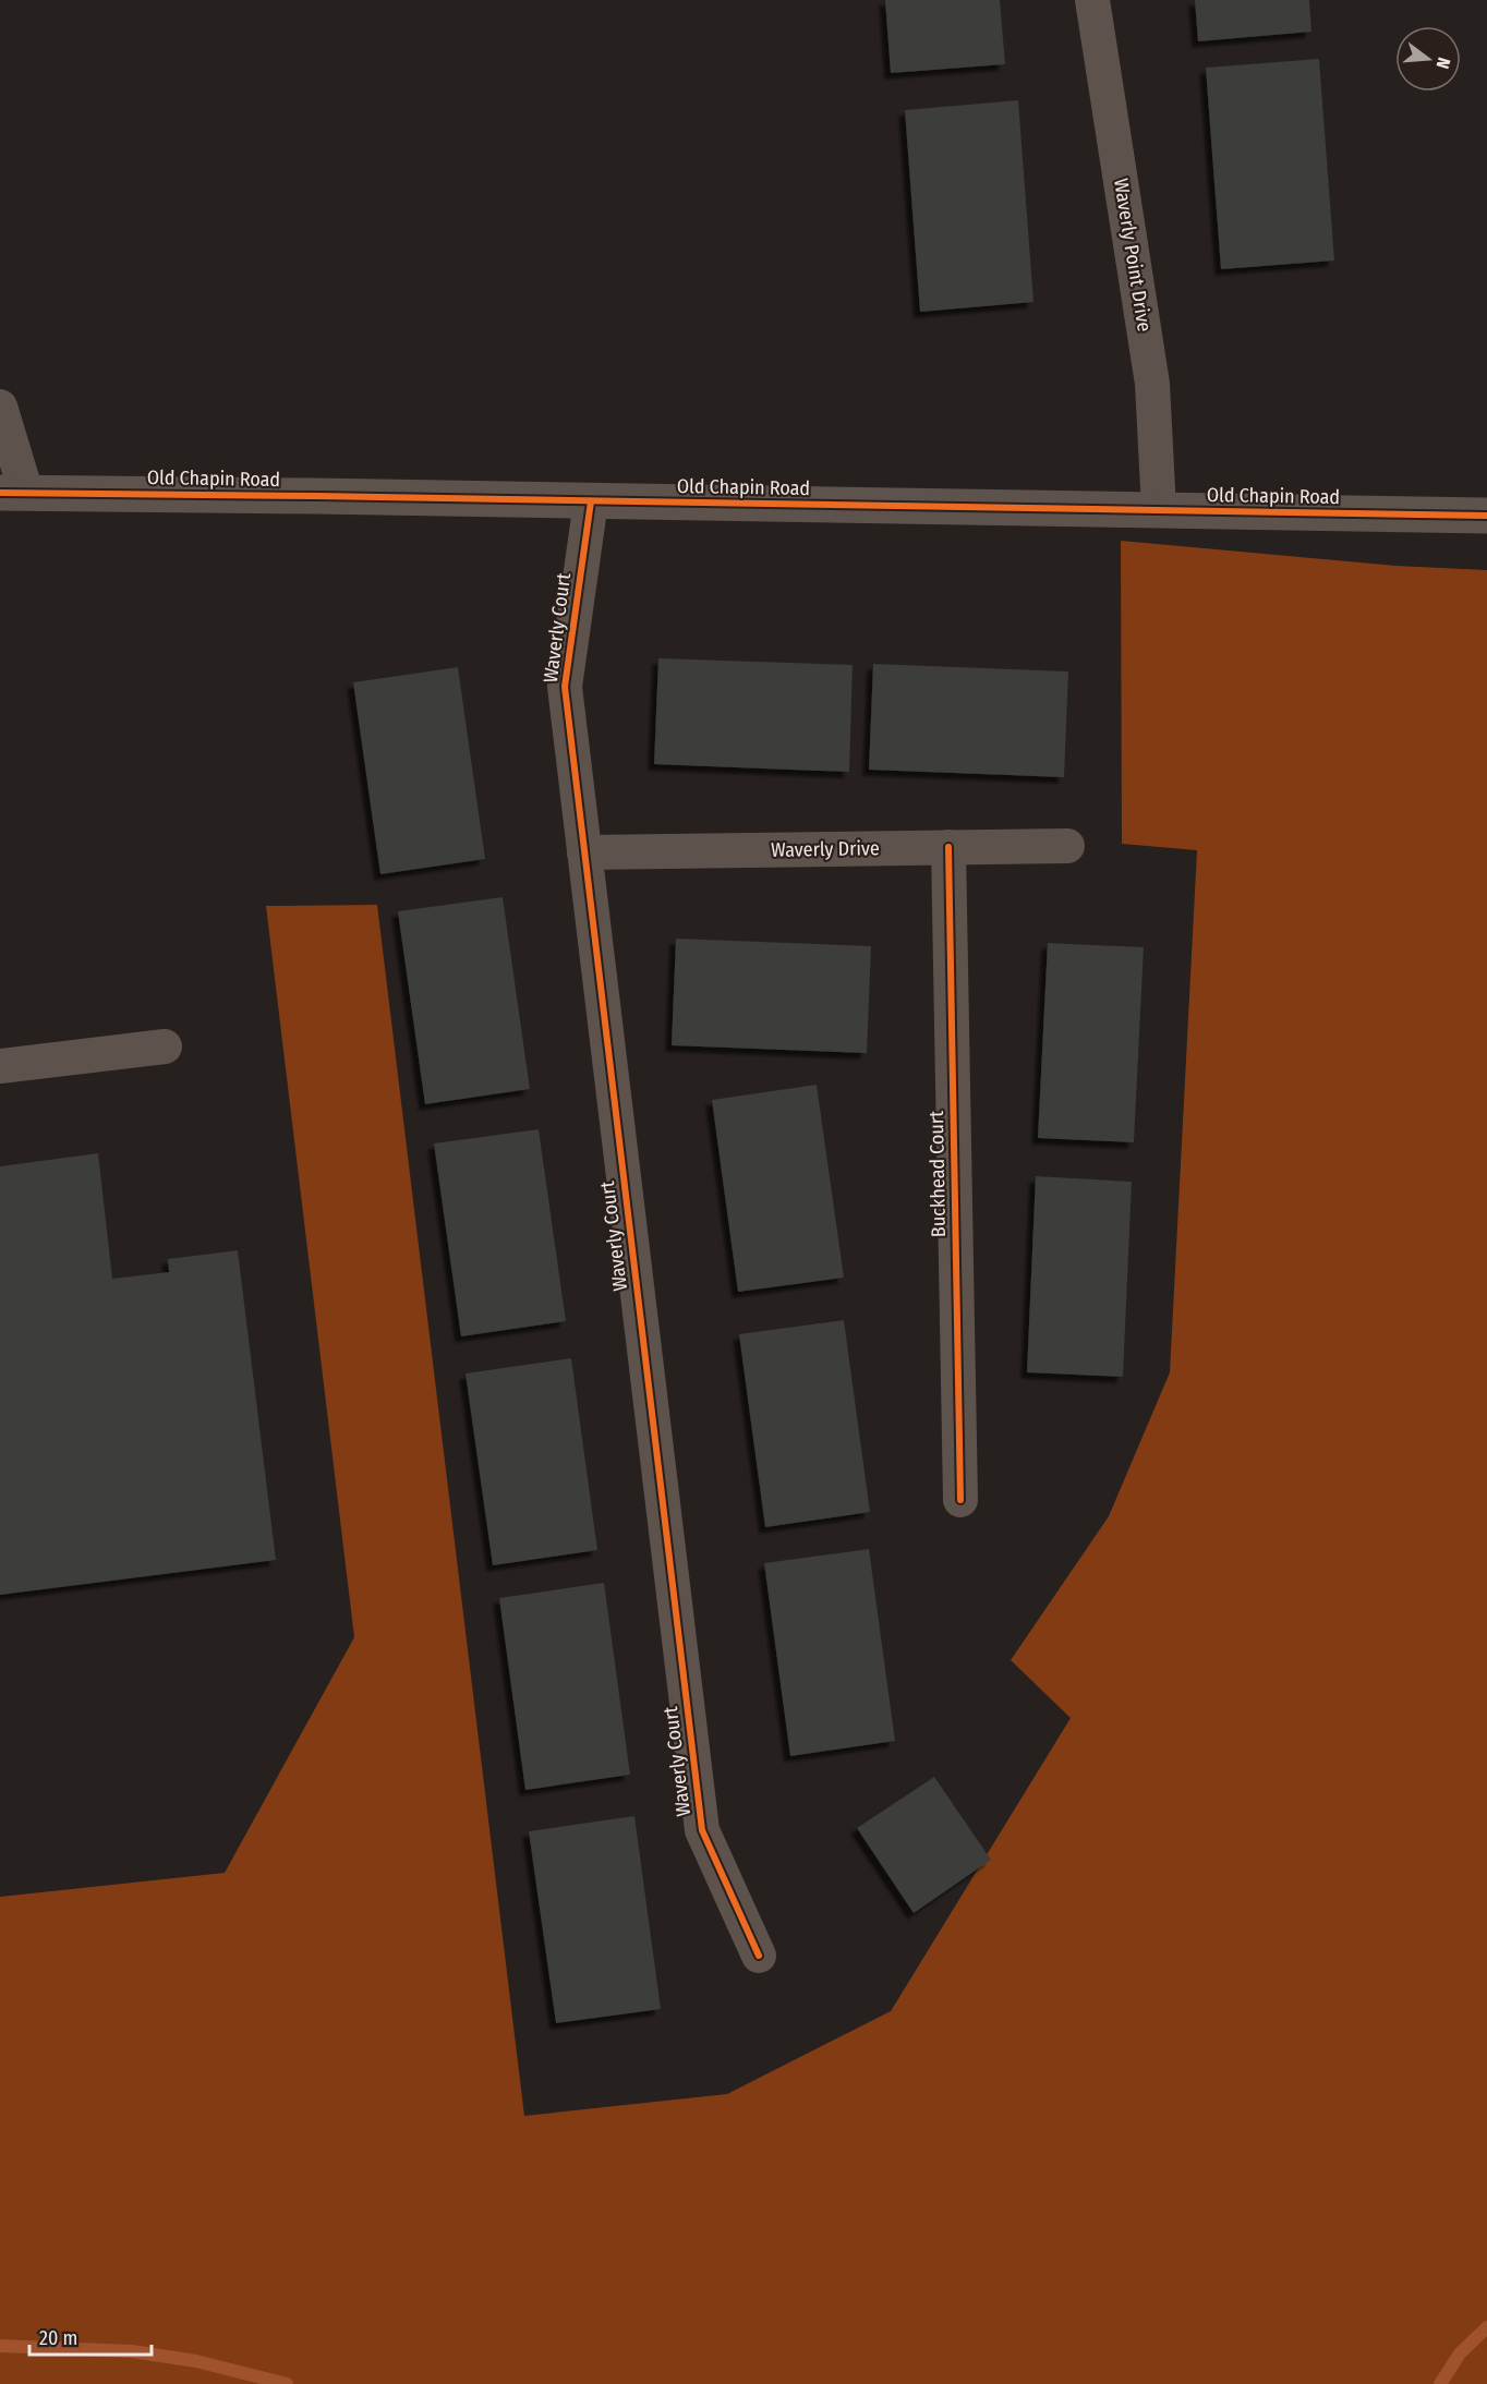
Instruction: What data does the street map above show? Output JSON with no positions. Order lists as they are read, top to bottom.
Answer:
{
  "streets": {
    "street": [
      "Waverly Point Drive",
      "Old Chapin Road",
      "Waverly Court",
      "Waverly Drive",
      "Buckhead Court"
    ]
  },
  "crossings": [
    ["Waverly Point Drive", "Old Chapin Road"],
    ["Old Chapin Road", "Waverly Court"],
    ["Waverly Court", "Waverly Drive"],
    ["Waverly Drive", "Buckhead Court"]
  ],
  "scale_bar": "20 m",
  "north": "right"
}
